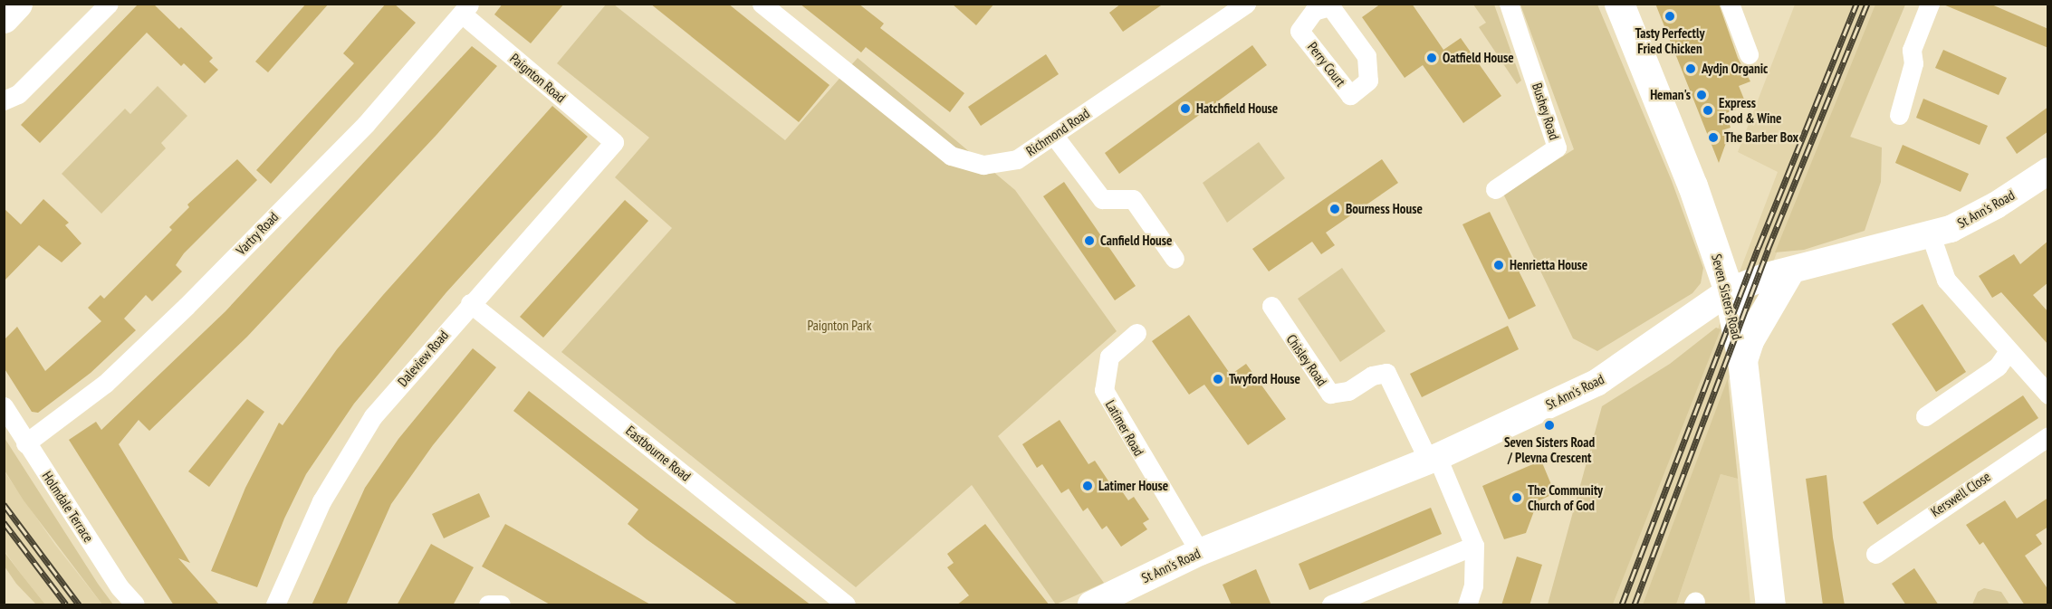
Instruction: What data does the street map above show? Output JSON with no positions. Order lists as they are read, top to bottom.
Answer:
{
  "streets": {
    "main road": ["St Ann's Road", "Seven Sisters Road"],
    "street": [
      "Paignton Road",
      "Bushey Road",
      "Richmond Road",
      "Vartry Road",
      "Daleview Road",
      "Chisley Road",
      "Latimer Road",
      "Eastbourne Road",
      "Kerswell Close",
      "Holmdale Terrace"
    ]
  },
  "crossings": [
    ["Paignton Road", "Vartry Road"],
    ["Paignton Road", "Daleview Road"],
    ["St Ann's Road", "Seven Sisters Road"],
    ["St Ann's Road", "Chisley Road"],
    ["St Ann's Road", "Latimer Road"],
    ["Vartry Road", "Holmdale Terrace"],
    ["Daleview Road", "Eastbourne Road"]
  ],
  "parks": ["Paignton Park"],
  "places": [
    "Tasty Perfectly Fried Chicken",
    "Oatfield House",
    "Aydjn Organic",
    "Heman's",
    "Hatchfield House",
    "Express Food & Wine",
    "The Barber Box",
    "Bourness House",
    "Canfield House",
    "Henrietta House",
    "Twyford House",
    "Seven Sisters Road / Plevna Crescent",
    "Latimer House",
    "The Community Church of God"
  ]
}
